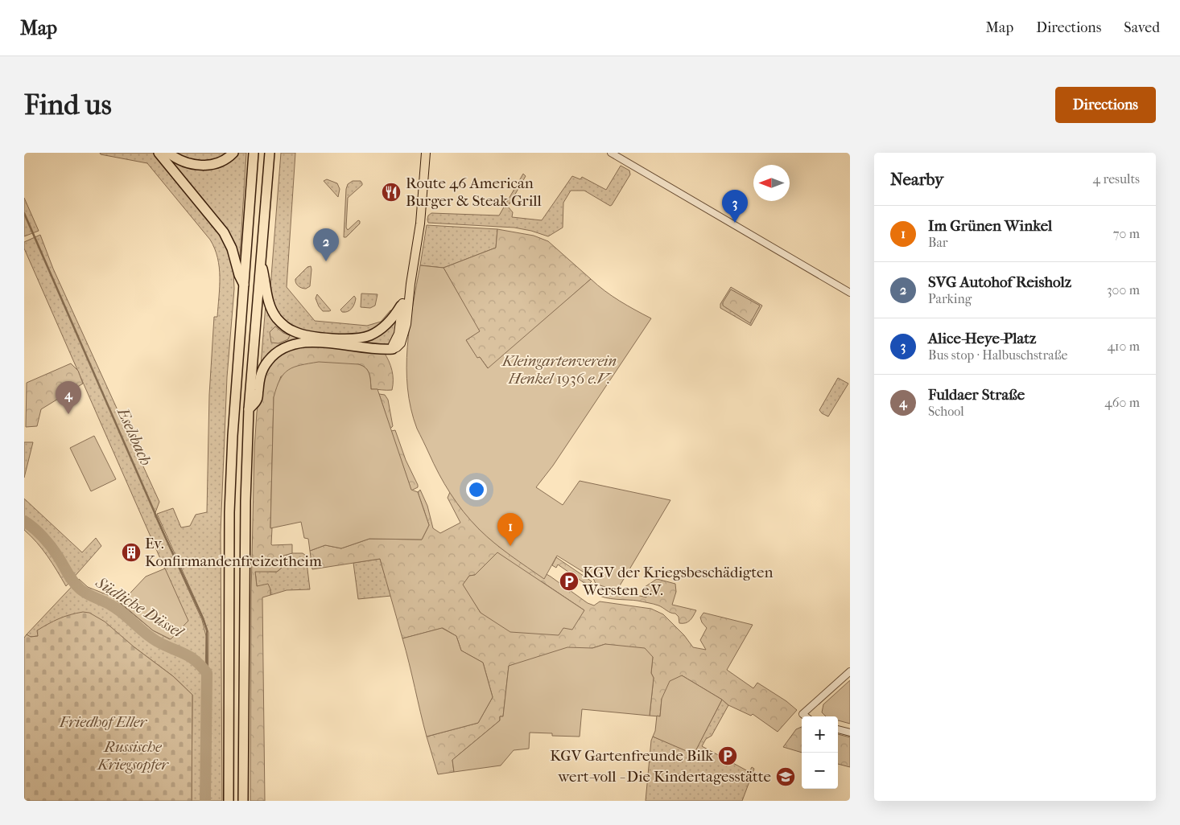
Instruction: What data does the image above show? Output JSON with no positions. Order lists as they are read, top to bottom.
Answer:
{
  "water": ["Eselsbach", "Südliche Düssel"],
  "parks": ["Kleingartenverein Henkel 1936 e.V.", "Friedhof Eller", "Russische Kriegsopfer"],
  "places": {
    "restaurant": ["Route 46 American Burger & Steak Grill"],
    "building": ["Ev. Konfirmandenfreizeitheim"],
    "parking": ["KGV der Kriegsbeschädigten Wersten e.V.", "KGV Gartenfreunde Bilk"],
    "school or university": ["wert-voll - Die Kindertagesstätte"]
  },
  "north": "left",
  "page": {
    "header": "Map",
    "nav": ["Map", "Directions", "Saved"],
    "buttons": "Directions",
    "title": "Find us",
    "heading": ["Nearby", "4 results"],
    "pins": [
      "3",
      "2",
      "4",
      "1"
    ],
    "list": [
      {
        "mark": "1",
        "name": "Im Grünen Winkel",
        "note": "Bar",
        "value": "70 m"
      },
      {
        "mark": "2",
        "name": "SVG Autohof Reisholz",
        "note": "Parking",
        "value": "300 m"
      },
      {
        "mark": "3",
        "name": "Alice-Heye-Platz",
        "note": "Bus stop · Halbuschstraße",
        "value": "410 m"
      },
      {
        "mark": "4",
        "name": "Fuldaer Straße",
        "note": "School",
        "value": "460 m"
      }
    ],
    "map_buttons": ["+", "−"]
  }
}
